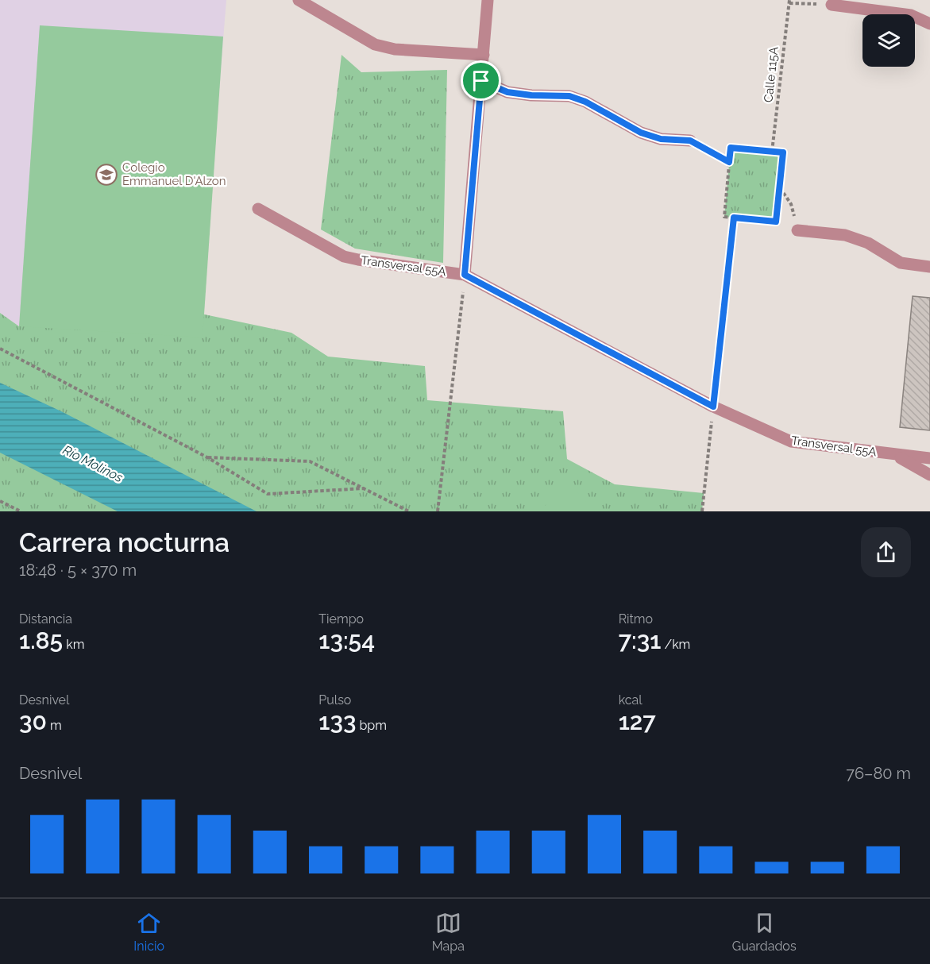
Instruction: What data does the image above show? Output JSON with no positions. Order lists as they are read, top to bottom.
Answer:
{
  "streets": {
    "street": ["Transversal 55A"],
    "path": ["Calle 115A"]
  },
  "water": ["Río Molinos"],
  "places": {
    "school or university": ["Colegio Emmanuel D'Alzon"]
  },
  "page": {
    "heading": ["Carrera nocturna", "18:48 · 5 × 370 m"],
    "stats": [
      ["Distancia", "1.85 km"],
      ["Tiempo", "13:54"],
      ["Ritmo", "7:31 /km"],
      ["Desnivel", "30 m"],
      ["Pulso", "133 bpm"],
      ["kcal", "127"]
    ],
    "chart": ["Desnivel", "76–80 m"],
    "tabs": ["Inicio", "Mapa", "Guardados"]
  }
}
